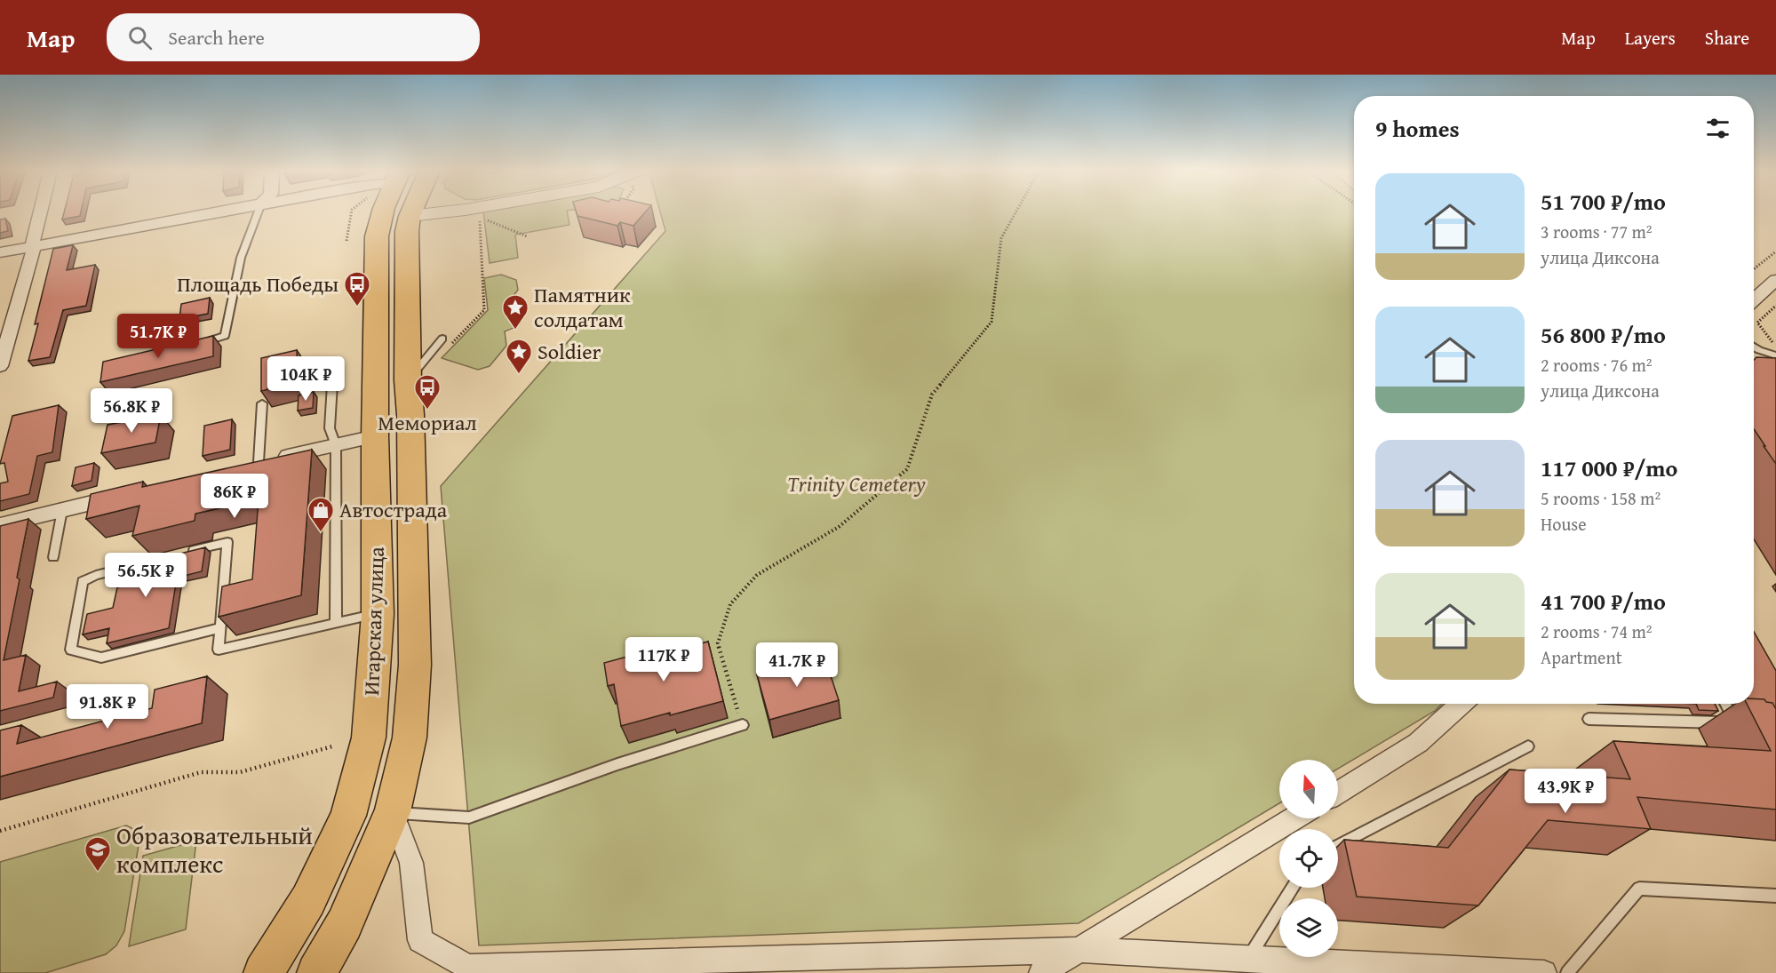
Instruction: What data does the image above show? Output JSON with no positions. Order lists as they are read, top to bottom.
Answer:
{
  "streets": {
    "main road": ["Игарская улица"]
  },
  "parks": ["Trinity Cemetery"],
  "places": {
    "bus stop": ["Площадь Победы", "Мемориал"],
    "place": ["Памятник солдатам", "Soldier"],
    "shop": ["Автострада"],
    "school or university": ["Образовательный комплекс"]
  },
  "north": "top",
  "page": {
    "header": "Map",
    "search": "Search here",
    "nav": ["Map", "Layers", "Share"],
    "heading": "9 homes",
    "list": [
      {
        "name": "51 700 ₽/mo",
        "note": "3 rooms · 77 m² · улица Диксона"
      },
      {
        "name": "56 800 ₽/mo",
        "note": "2 rooms · 76 m² · улица Диксона"
      },
      {
        "name": "117 000 ₽/mo",
        "note": "5 rooms · 158 m² · House"
      },
      {
        "name": "41 700 ₽/mo",
        "note": "2 rooms · 74 m² · Apartment"
      }
    ],
    "price": [
      "51.7K ₽",
      "104K ₽",
      "56.8K ₽",
      "86K ₽",
      "56.5K ₽",
      "117K ₽",
      "41.7K ₽",
      "91.8K ₽",
      "43.9K ₽"
    ]
  }
}
